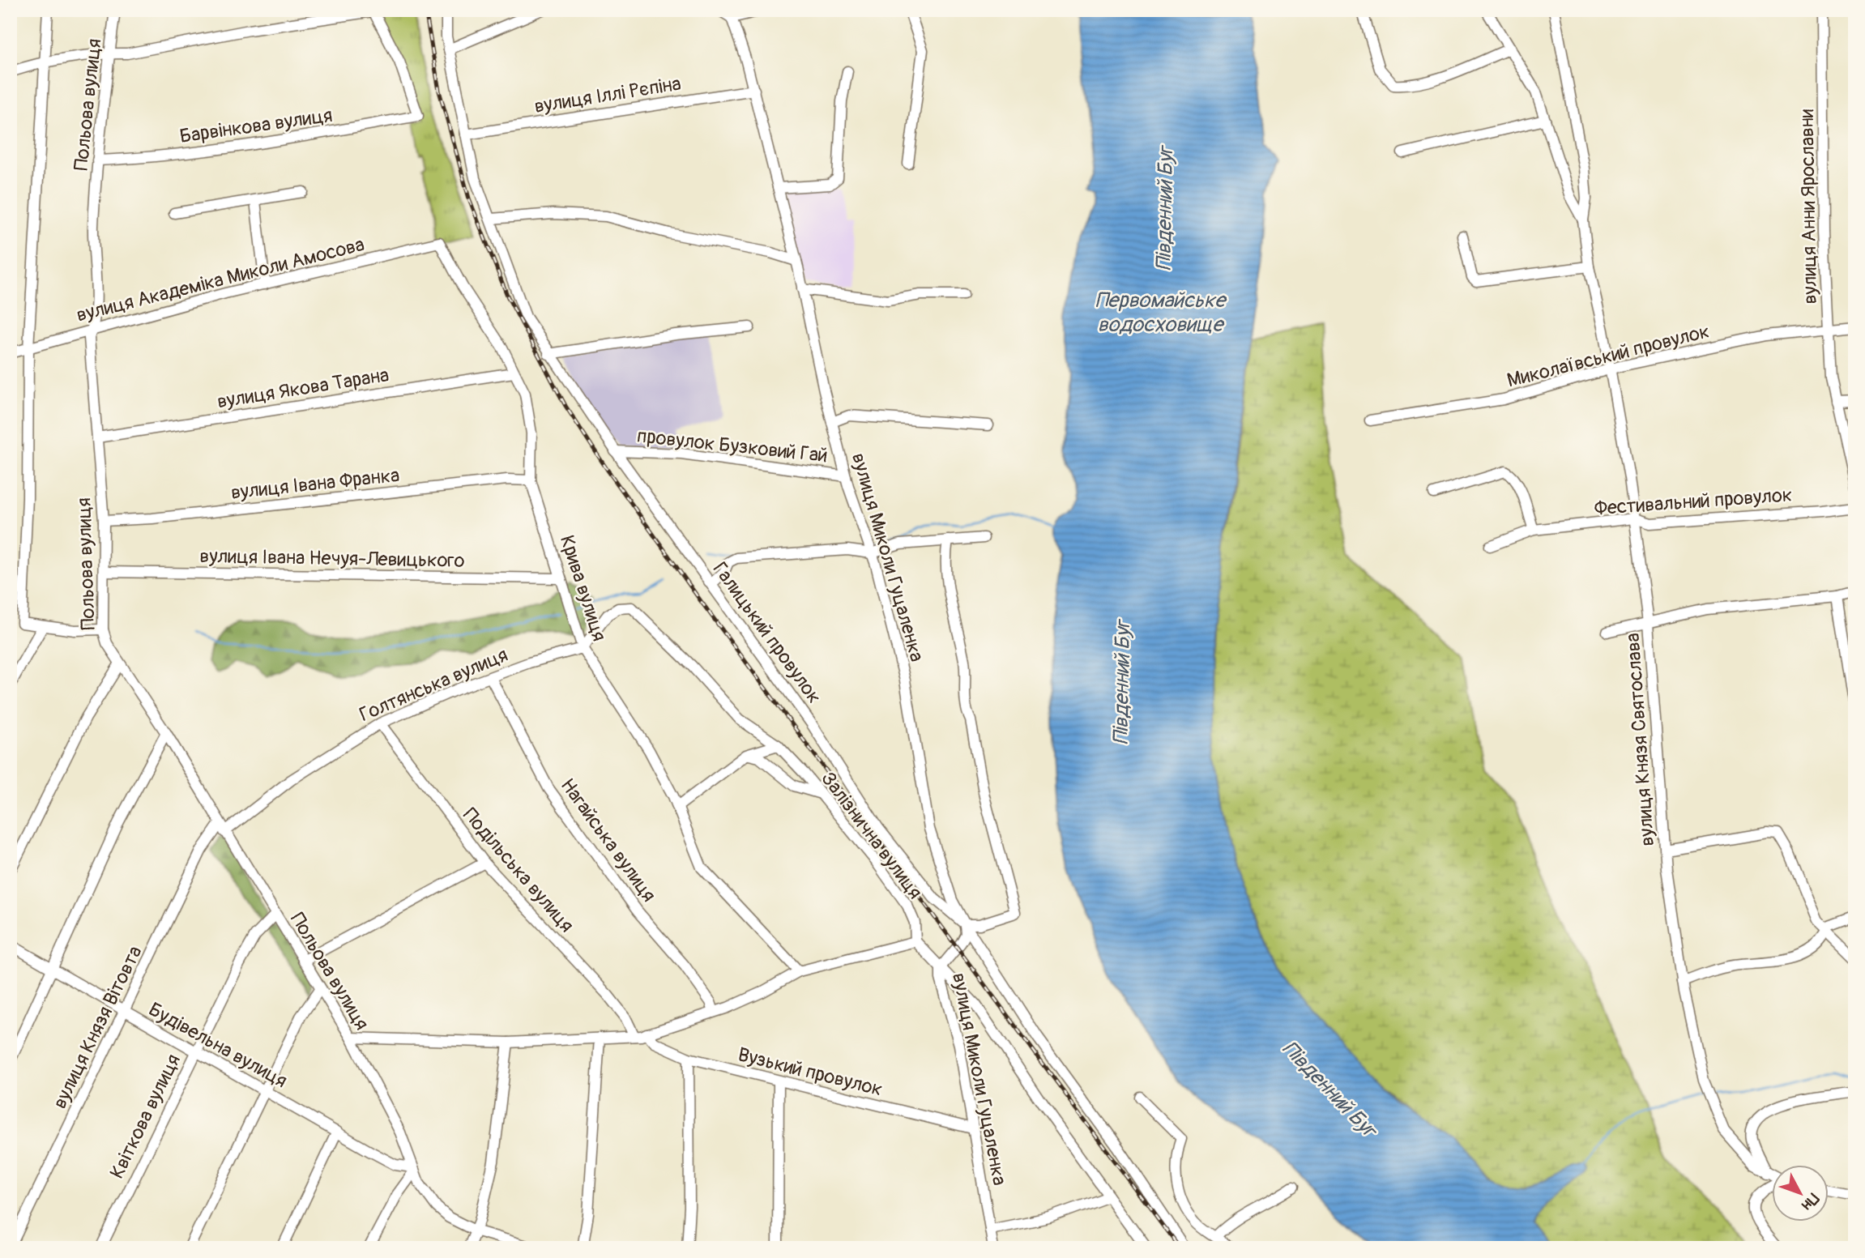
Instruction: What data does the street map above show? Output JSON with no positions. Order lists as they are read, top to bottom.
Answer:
{
  "streets": {
    "street": [
      "вулиця Іллі Рєпіна",
      "Польова вулиця",
      "Барвінкова вулиця",
      "вулиця Анни Ярославни",
      "вулиця Академіка Миколи Амосова",
      "Миколаївський провулок",
      "вулиця Якова Тарана",
      "провулок Бузковий Гай",
      "вулиця Івана Франка",
      "Фестивальний провулок",
      "вулиця Миколи Гуцаленка",
      "вулиця Івана Нечуя-Левицького",
      "Крива вулиця",
      "Галицький провулок",
      "Голтянська вулиця",
      "вулиця Князя Святослава",
      "Залізнична вулиця",
      "Нагайська вулиця",
      "Подільська вулиця",
      "вулиця Князя Вітовта",
      "Будівельна вулиця",
      "Вузький провулок",
      "Квіткова вулиця"
    ]
  },
  "crossings": [
    ["вулиця Іллі Рєпіна", "вулиця Миколи Гуцаленка"],
    ["вулиця Іллі Рєпіна", "Галицький провулок"],
    ["Польова вулиця", "Барвінкова вулиця"],
    ["Польова вулиця", "вулиця Академіка Миколи Амосова"],
    ["Польова вулиця", "вулиця Якова Тарана"],
    ["Польова вулиця", "вулиця Івана Франка"],
    ["Польова вулиця", "вулиця Івана Нечуя-Левицького"],
    ["Польова вулиця", "Голтянська вулиця"],
    ["Польова вулиця", "вулиця Князя Вітовта"],
    ["Польова вулиця", "Будівельна вулиця"],
    ["Польова вулиця", "Квіткова вулиця"],
    ["вулиця Анни Ярославни", "Миколаївський провулок"],
    ["вулиця Академіка Миколи Амосова", "Крива вулиця"],
    ["Миколаївський провулок", "вулиця Князя Святослава"],
    ["вулиця Якова Тарана", "Крива вулиця"],
    ["провулок Бузковий Гай", "вулиця Миколи Гуцаленка"],
    ["провулок Бузковий Гай", "Галицький провулок"],
    ["вулиця Івана Франка", "Крива вулиця"],
    ["Фестивальний провулок", "вулиця Князя Святослава"],
    ["вулиця Миколи Гуцаленка", "Галицький провулок"],
    ["вулиця Миколи Гуцаленка", "Вузький провулок"],
    ["вулиця Івана Нечуя-Левицького", "Крива вулиця"],
    ["Крива вулиця", "Голтянська вулиця"],
    ["Крива вулиця", "Залізнична вулиця"],
    ["Голтянська вулиця", "Залізнична вулиця"],
    ["Голтянська вулиця", "Нагайська вулиця"],
    ["Голтянська вулиця", "Подільська вулиця"],
    ["Голтянська вулиця", "вулиця Князя Вітовта"],
    ["вулиця Князя Вітовта", "Будівельна вулиця"],
    ["Будівельна вулиця", "Квіткова вулиця"]
  ],
  "water": ["Південний Буг", "Первомайське водосховище"],
  "north": "bottom right"
}
